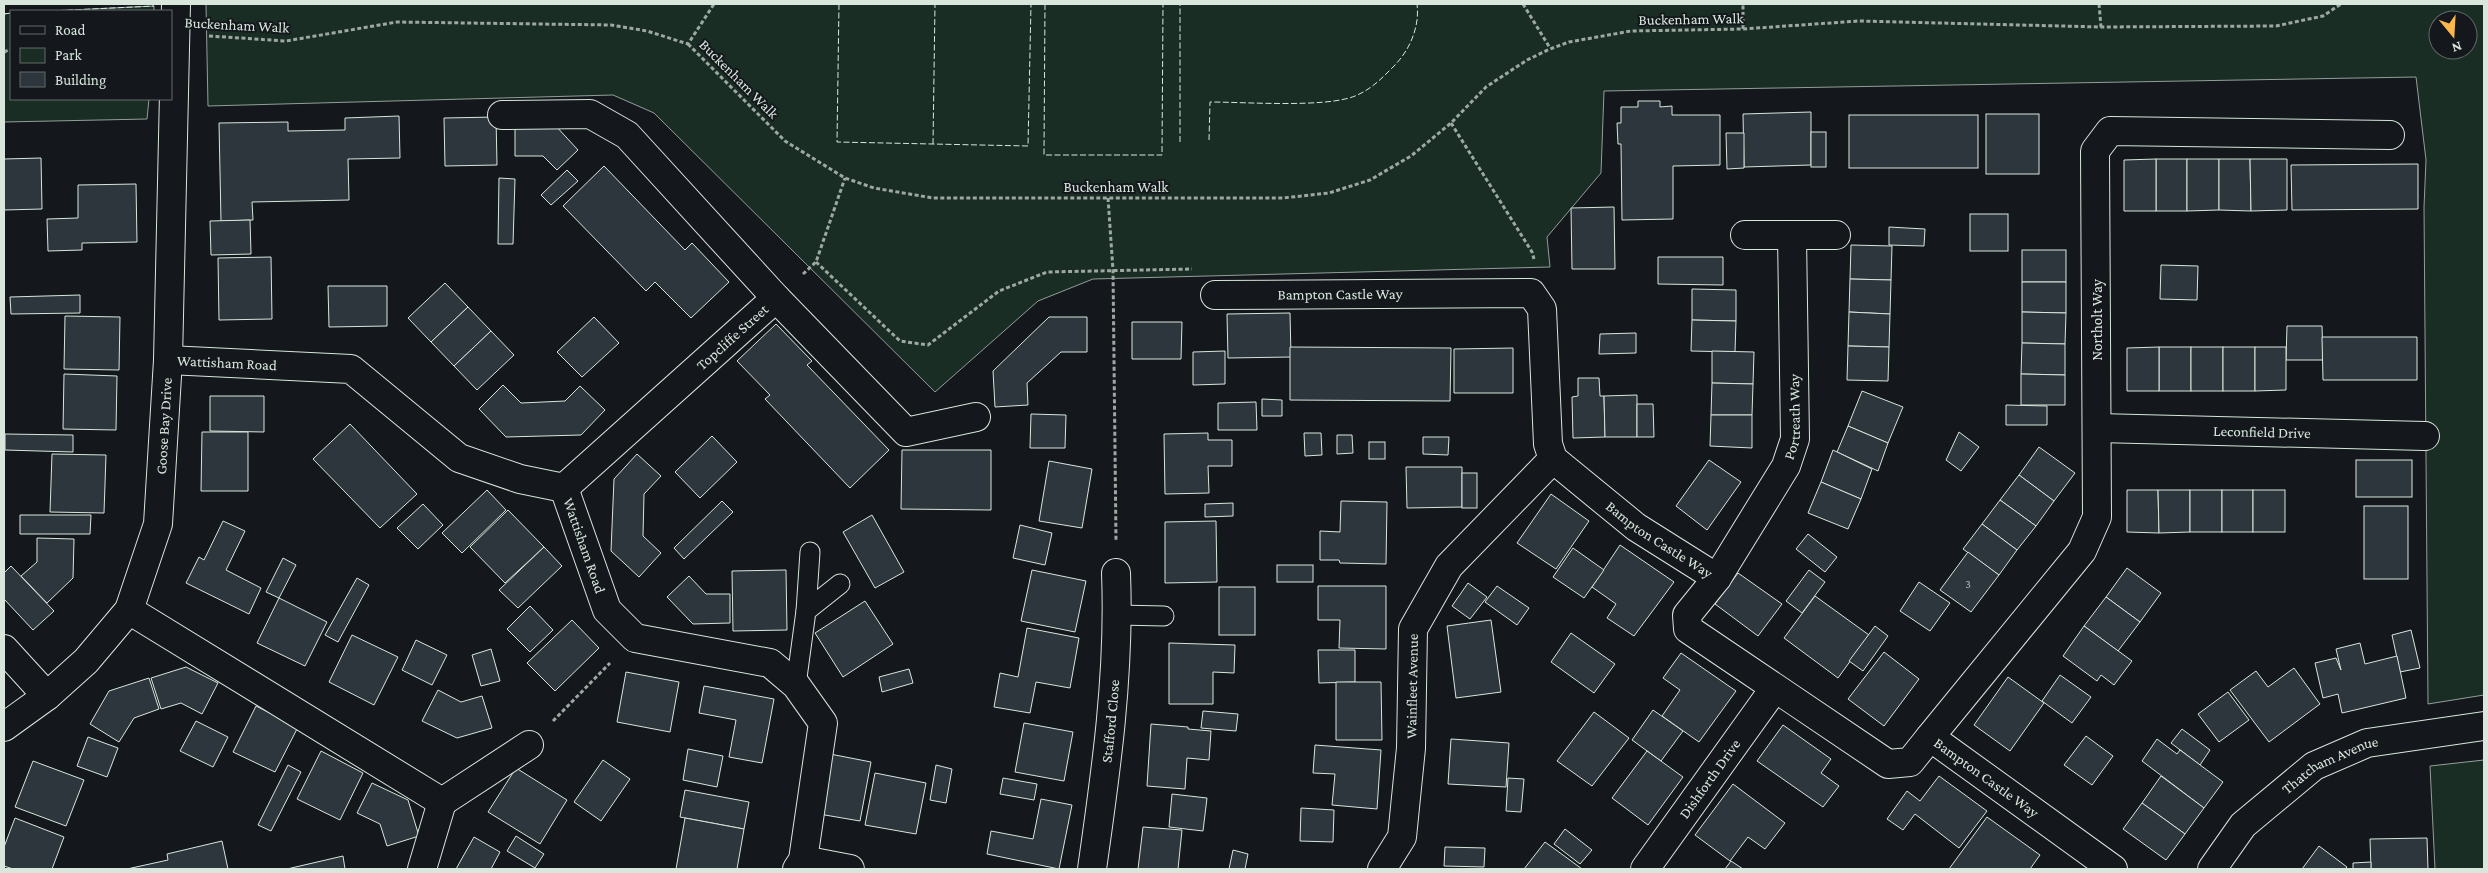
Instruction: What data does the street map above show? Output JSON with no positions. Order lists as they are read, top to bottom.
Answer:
{
  "streets": {
    "street": [
      "Bampton Castle Way",
      "Northolt Way",
      "Topcliffe Street",
      "Wattisham Road",
      "Portreath Way",
      "Goose Bay Drive",
      "Leconfield Drive",
      "Wainfleet Avenue",
      "Stafford Close",
      "Thatcham Avenue",
      "Dishforth Drive"
    ],
    "path": ["Buckenham Walk"]
  },
  "crossings": [
    ["Buckenham Walk", "Goose Bay Drive"],
    ["Bampton Castle Way", "Northolt Way"],
    ["Bampton Castle Way", "Portreath Way"],
    ["Bampton Castle Way", "Wainfleet Avenue"],
    ["Bampton Castle Way", "Dishforth Drive"],
    ["Northolt Way", "Leconfield Drive"],
    ["Topcliffe Street", "Wattisham Road"],
    ["Wattisham Road", "Goose Bay Drive"]
  ],
  "house_numbers": ["3"],
  "legend": ["Road", "Park", "Building"],
  "north": "bottom"
}
